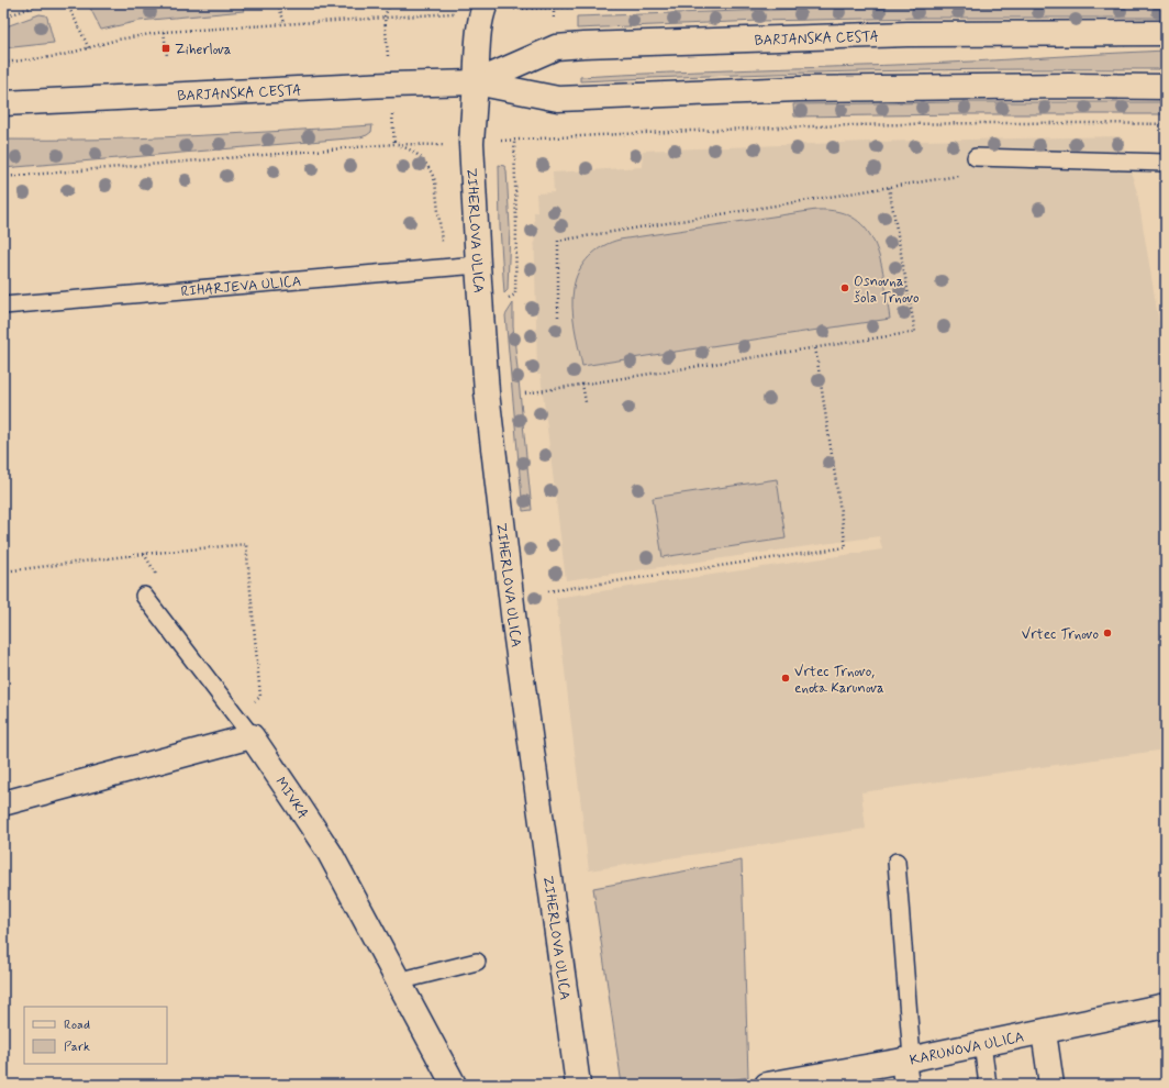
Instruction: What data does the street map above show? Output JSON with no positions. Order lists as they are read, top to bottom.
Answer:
{
  "streets": {
    "street": [
      "BARJANSKA CESTA",
      "ZIHERLOVA ULICA",
      "MIVKA",
      "KARUNOVA ULICA"
    ],
    "lane": ["RIHARJEVA ULICA"]
  },
  "crossings": [
    ["BARJANSKA CESTA", "ZIHERLOVA ULICA"],
    ["ZIHERLOVA ULICA", "RIHARJEVA ULICA"]
  ],
  "places": {
    "transit": ["Ziherlova"],
    "other": ["Osnovna šola Trnovo", "Vrtec Trnovo", "Vrtec Trnovo, enota Karunova"]
  },
  "legend": ["Road", "Park"]
}
